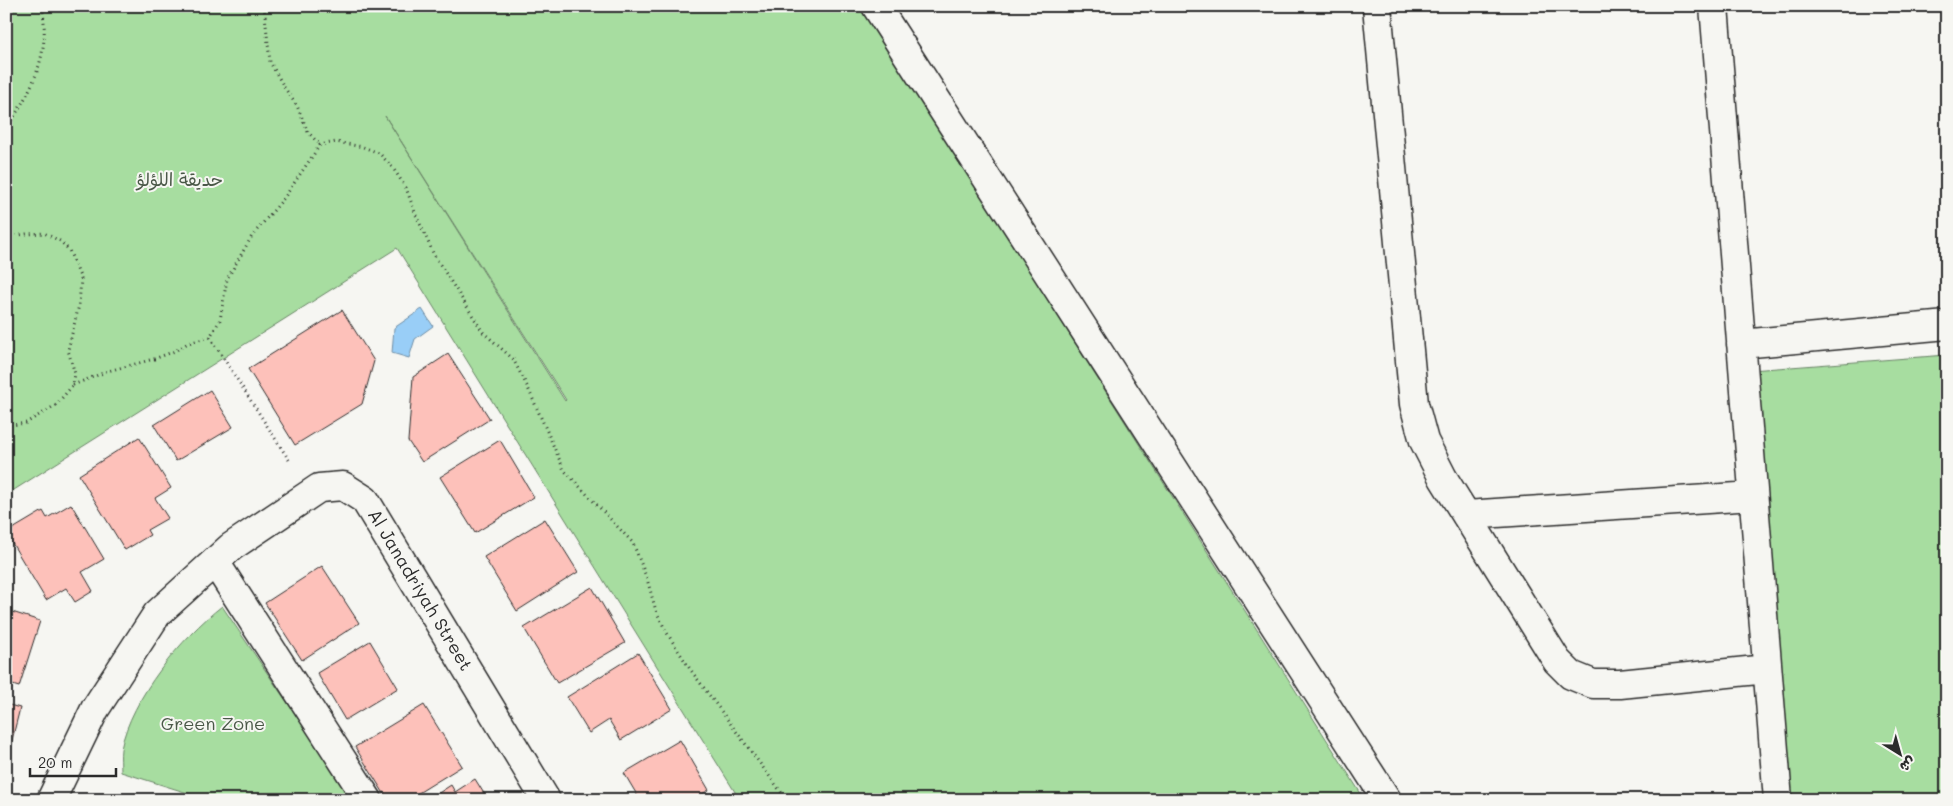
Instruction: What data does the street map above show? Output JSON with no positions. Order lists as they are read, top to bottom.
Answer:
{
  "streets": {
    "street": ["Al Janadriyah Street"]
  },
  "parks": ["حديقة اللؤلؤ", "Green Zone"],
  "scale_bar": "20 m",
  "north": "bottom right"
}
